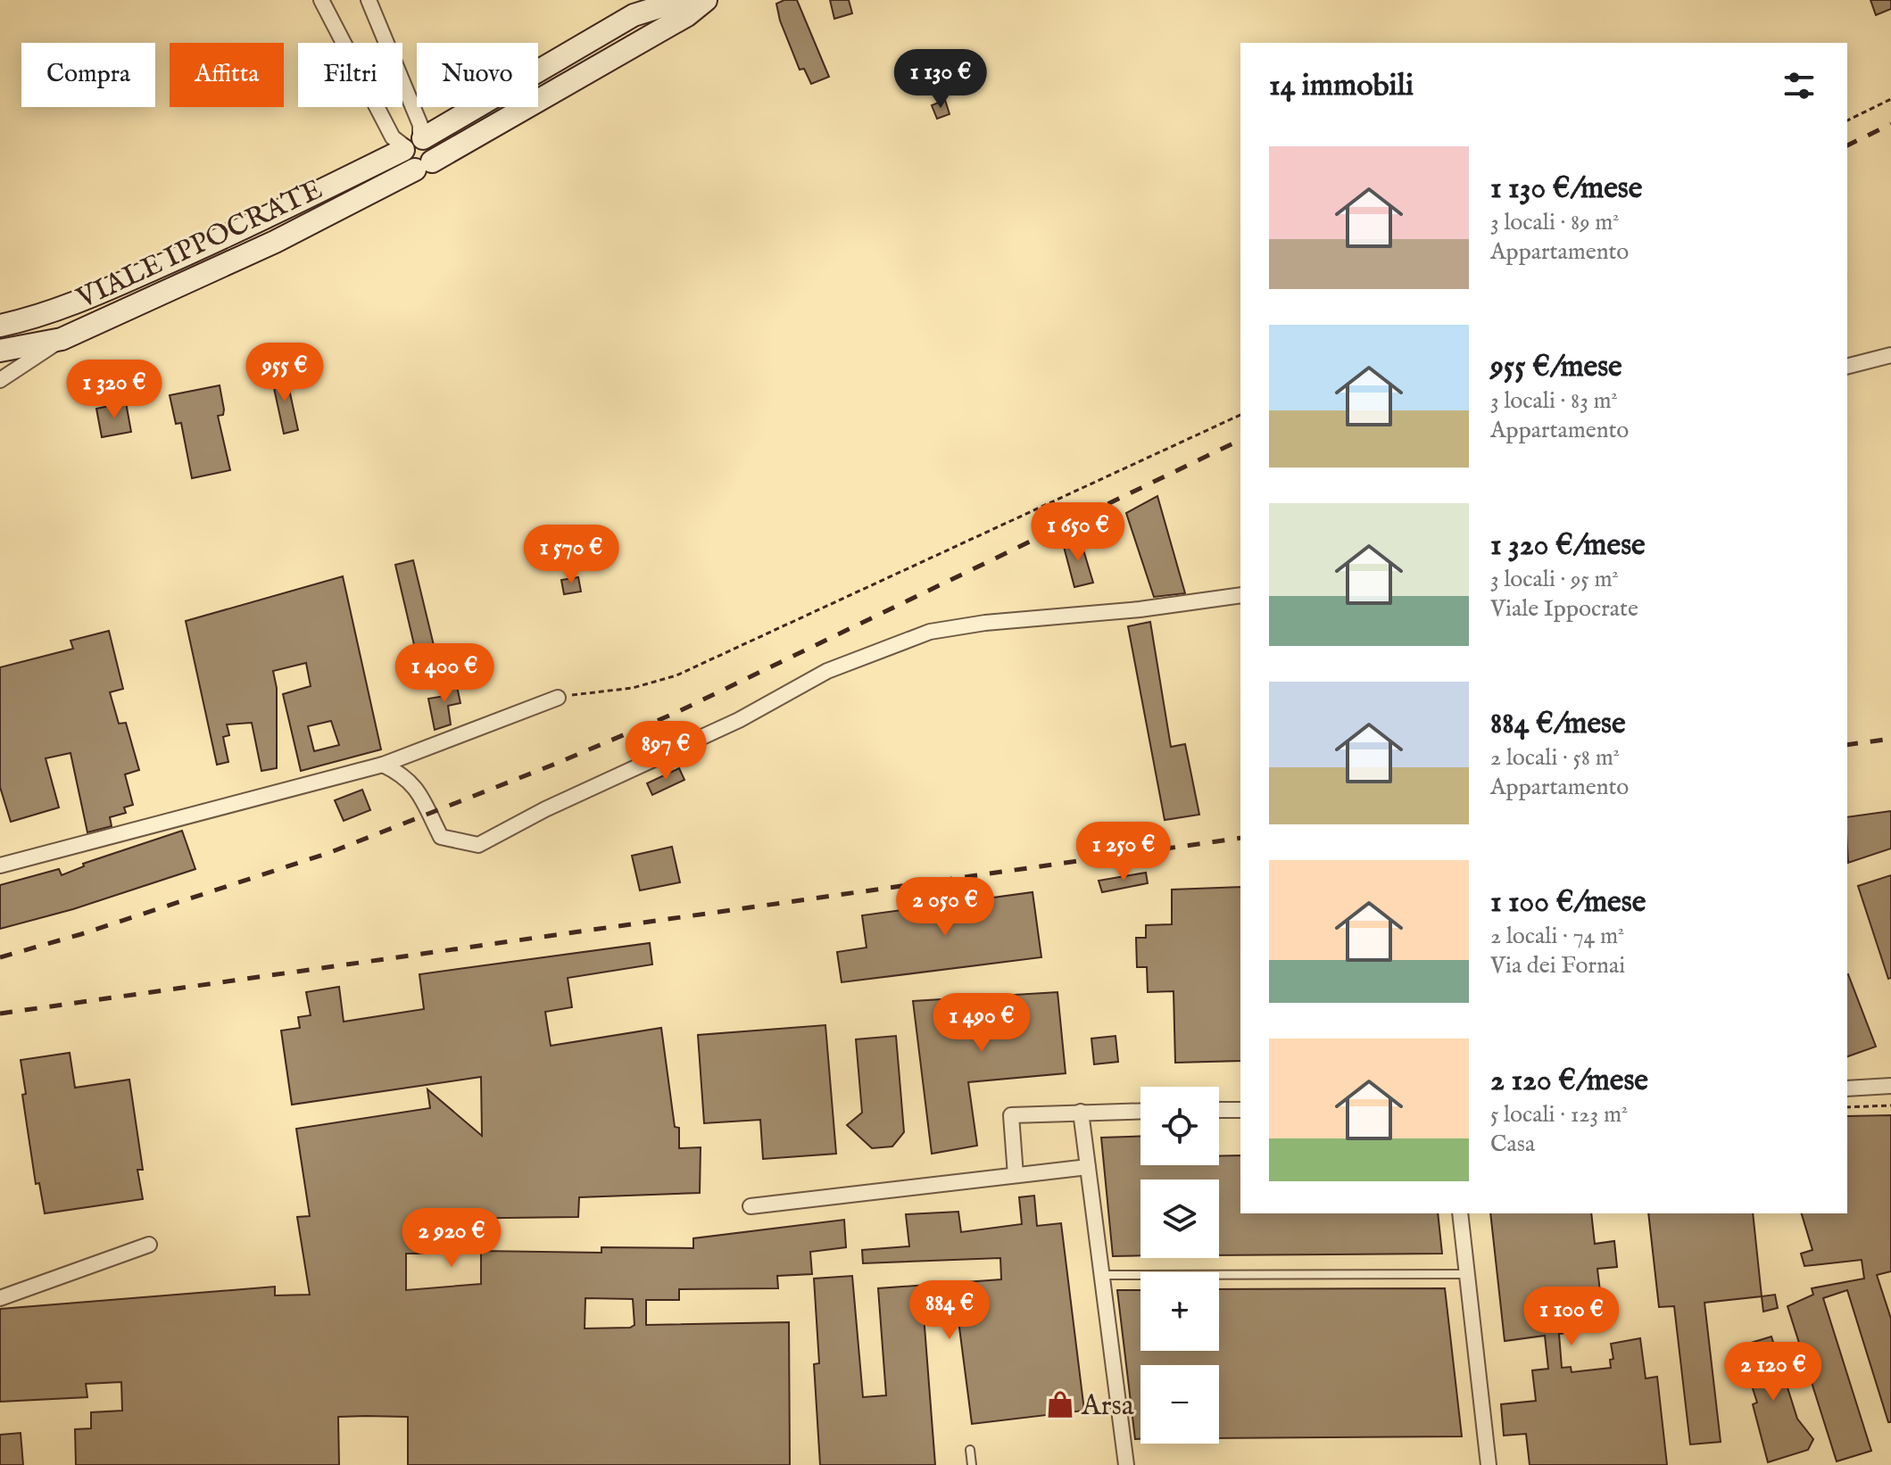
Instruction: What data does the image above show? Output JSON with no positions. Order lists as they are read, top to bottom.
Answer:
{
  "streets": {
    "street": ["VIALE IPPOCRATE"]
  },
  "places": {
    "shop": ["Arsa"]
  },
  "page": {
    "chip": [
      "Compra",
      "Affitta",
      "Filtri",
      "Nuovo"
    ],
    "heading": "14 immobili",
    "price": [
      "1 130 €",
      "955 €",
      "1 320 €",
      "1 650 €",
      "1 570 €",
      "1 400 €",
      "897 €",
      "1 250 €",
      "2 050 €",
      "1 490 €",
      "2 920 €",
      "884 €",
      "1 100 €",
      "2 120 €"
    ],
    "list": [
      {
        "name": "1 130 €/mese",
        "note": "3 locali · 89 m² · Appartamento"
      },
      {
        "name": "955 €/mese",
        "note": "3 locali · 83 m² · Appartamento"
      },
      {
        "name": "1 320 €/mese",
        "note": "3 locali · 95 m² · Viale Ippocrate"
      },
      {
        "name": "884 €/mese",
        "note": "2 locali · 58 m² · Appartamento"
      },
      {
        "name": "1 100 €/mese",
        "note": "2 locali · 74 m² · Via dei Fornai"
      },
      {
        "name": "2 120 €/mese",
        "note": "5 locali · 123 m² · Casa"
      }
    ],
    "map_buttons": ["+", "−"]
  }
}
